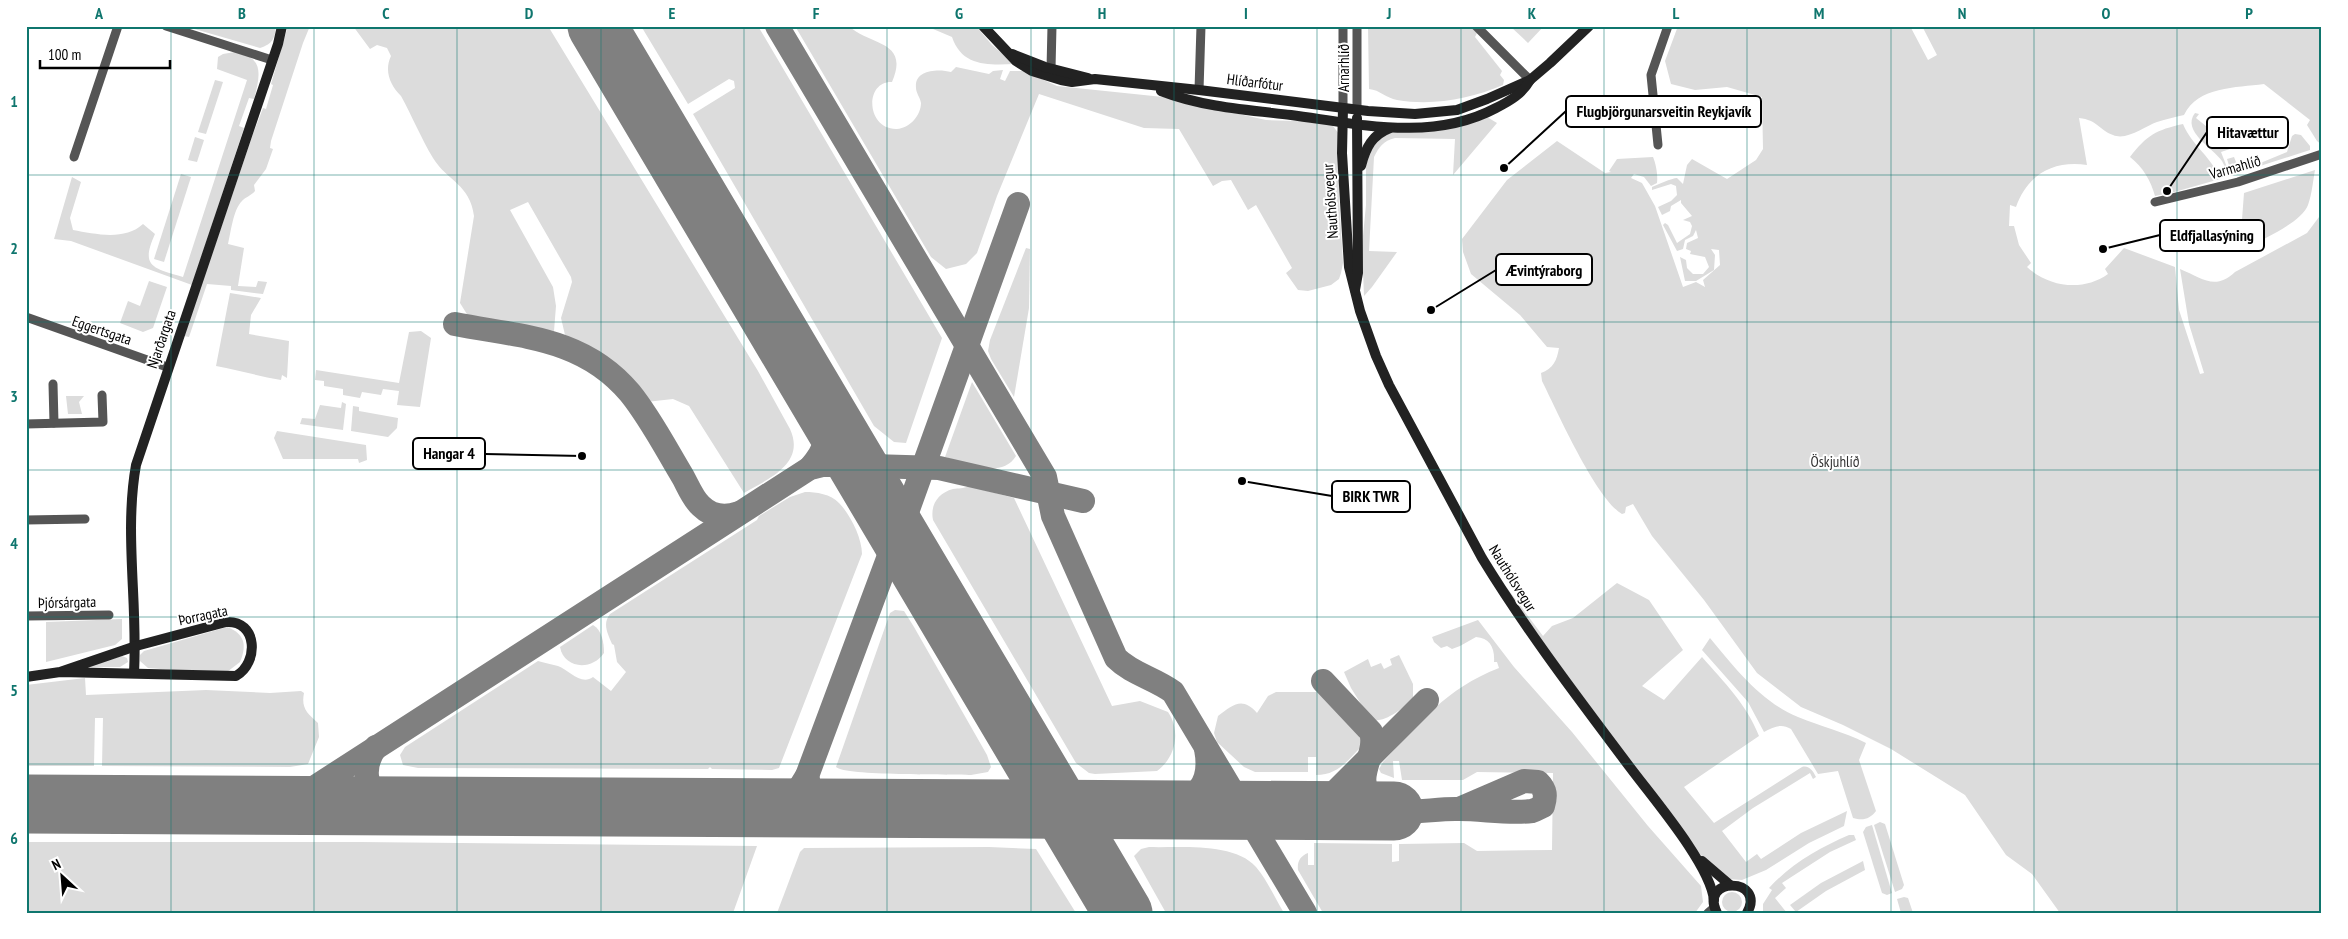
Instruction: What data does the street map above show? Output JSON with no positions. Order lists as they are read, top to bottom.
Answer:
{
  "streets": {
    "street": [
      "Arnarhlíð",
      "Hlíðarfótur",
      "Varmahlíð",
      "Nauthólsvegur",
      "Eggertsgata",
      "Njarðargata",
      "Þjórsárgata",
      "Þorragata"
    ]
  },
  "crossings": [
    ["Arnarhlíð", "Hlíðarfótur"],
    ["Arnarhlíð", "Nauthólsvegur"],
    ["Hlíðarfótur", "Nauthólsvegur"],
    ["Eggertsgata", "Njarðargata"],
    ["Njarðargata", "Þorragata"]
  ],
  "parks": ["Öskjuhlíð"],
  "places": [
    "Flugbjörgunarsveitin Reykjavík",
    "Hitavættur",
    "Eldfjallasýning",
    "Ævintýraborg",
    "Hangar 4",
    "BIRK TWR"
  ],
  "scale_bar": "100 m",
  "north": "top left",
  "grid": {
    "columns": [
      "A",
      "B",
      "C",
      "D",
      "E",
      "F",
      "G",
      "H",
      "I",
      "J",
      "K",
      "L",
      "M",
      "N",
      "O",
      "P"
    ],
    "rows": [
      "1",
      "2",
      "3",
      "4",
      "5",
      "6"
    ]
  }
}
